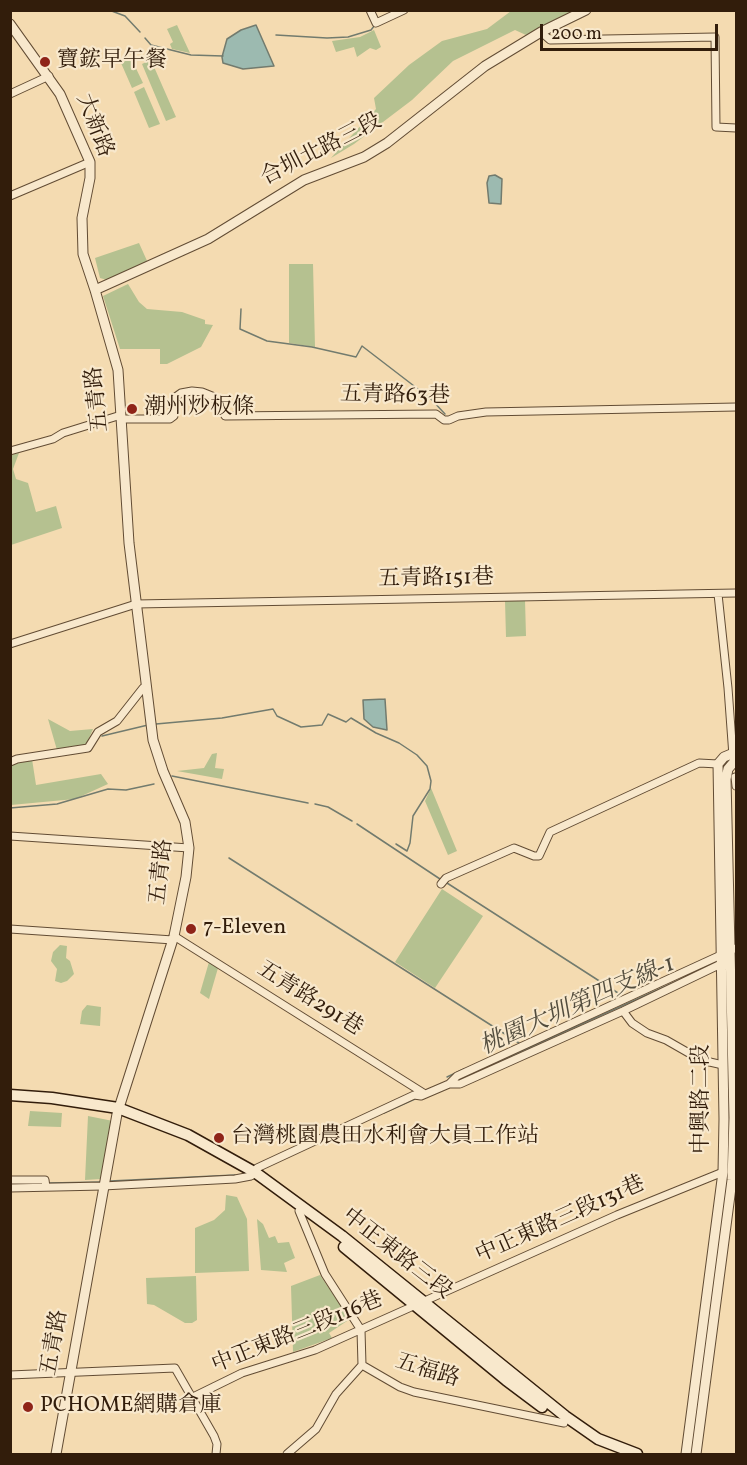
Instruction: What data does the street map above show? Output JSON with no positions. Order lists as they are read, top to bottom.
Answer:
{
  "streets": {
    "main road": ["中正東路三段"],
    "street": [
      "大新路",
      "合圳北路三段",
      "五青路63巷",
      "五青路",
      "五青路151巷",
      "五青路291巷",
      "中興路二段",
      "中正東路三段131巷",
      "中正東路三段116巷",
      "五福路"
    ]
  },
  "crossings": [
    ["大新路", "合圳北路三段"],
    ["大新路", "五青路"],
    ["合圳北路三段", "五青路"],
    ["五青路63巷", "五青路"],
    ["五青路", "五青路151巷"],
    ["五青路", "五青路291巷"],
    ["五青路", "中正東路三段"],
    ["中興路二段", "中正東路三段131巷"],
    ["中正東路三段131巷", "中正東路三段"],
    ["中正東路三段131巷", "中正東路三段116巷"],
    ["中正東路三段", "中正東路三段116巷"],
    ["中正東路三段", "五福路"]
  ],
  "water": ["桃園大圳第四支線-1"],
  "places": [
    "寶鋐早午餐",
    "潮州炒板條",
    "7-Eleven",
    "台灣桃園農田水利會大員工作站",
    "PCHOME網購倉庫"
  ],
  "scale_bar": "200 m"
}
